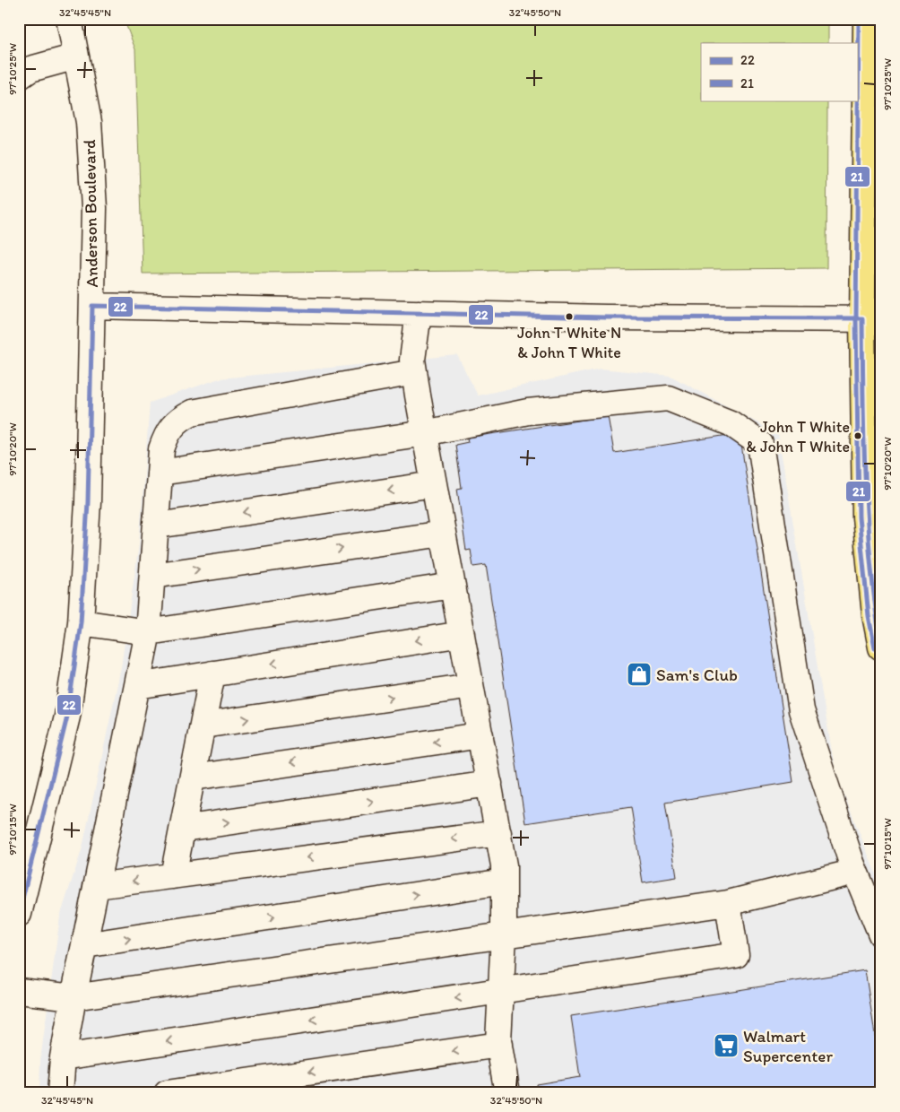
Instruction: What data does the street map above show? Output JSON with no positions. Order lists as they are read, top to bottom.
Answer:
{
  "streets": {
    "street": ["Anderson Boulevard"]
  },
  "places": {
    "other": ["John T White N & John T White", "John T White & John T White"],
    "shop": ["Sam's Club"],
    "supermarket": ["Walmart Supercenter"]
  },
  "lines": ["transit line 21", "transit line 22"],
  "legend": ["22", "21"],
  "coordinates": [
    "32°45'45\"N",
    "32°45'50\"N",
    "97°10'25\"W",
    "97°10'20\"W",
    "97°10'15\"W"
  ]
}
